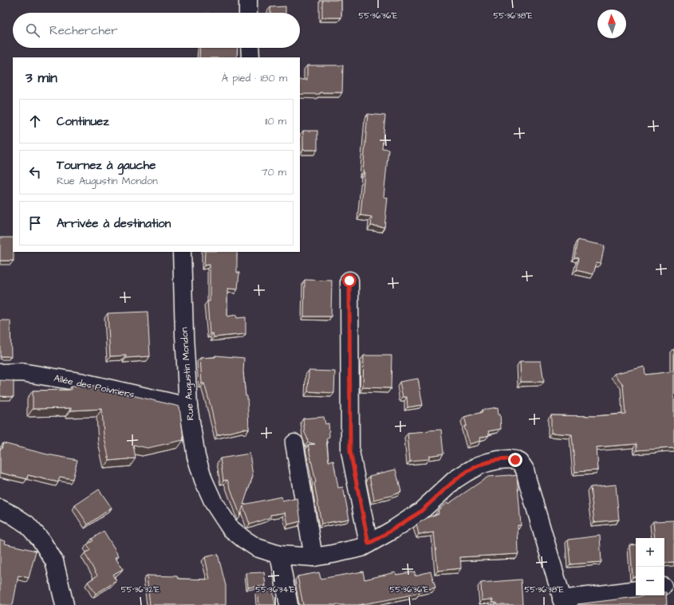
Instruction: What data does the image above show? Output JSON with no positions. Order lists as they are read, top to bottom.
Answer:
{
  "streets": {
    "street": ["Rue Augustin Mondon", "Allée des Poivriers"]
  },
  "crossings": [
    ["Rue Augustin Mondon", "Allée des Poivriers"]
  ],
  "north": "top",
  "page": {
    "search": "Rechercher",
    "heading": ["3 min", "À pied · 180 m"],
    "list": [
      ["Continuez", "110 m"],
      ["Tournez à gauche", "Rue Augustin Mondon", "70 m"],
      "Arrivée à destination"
    ],
    "map_buttons": ["+", "−"]
  },
  "coordinates": [
    "55°36'36\"E",
    "55°36'38\"E",
    "55°36'32\"E",
    "55°36'34\"E"
  ]
}
